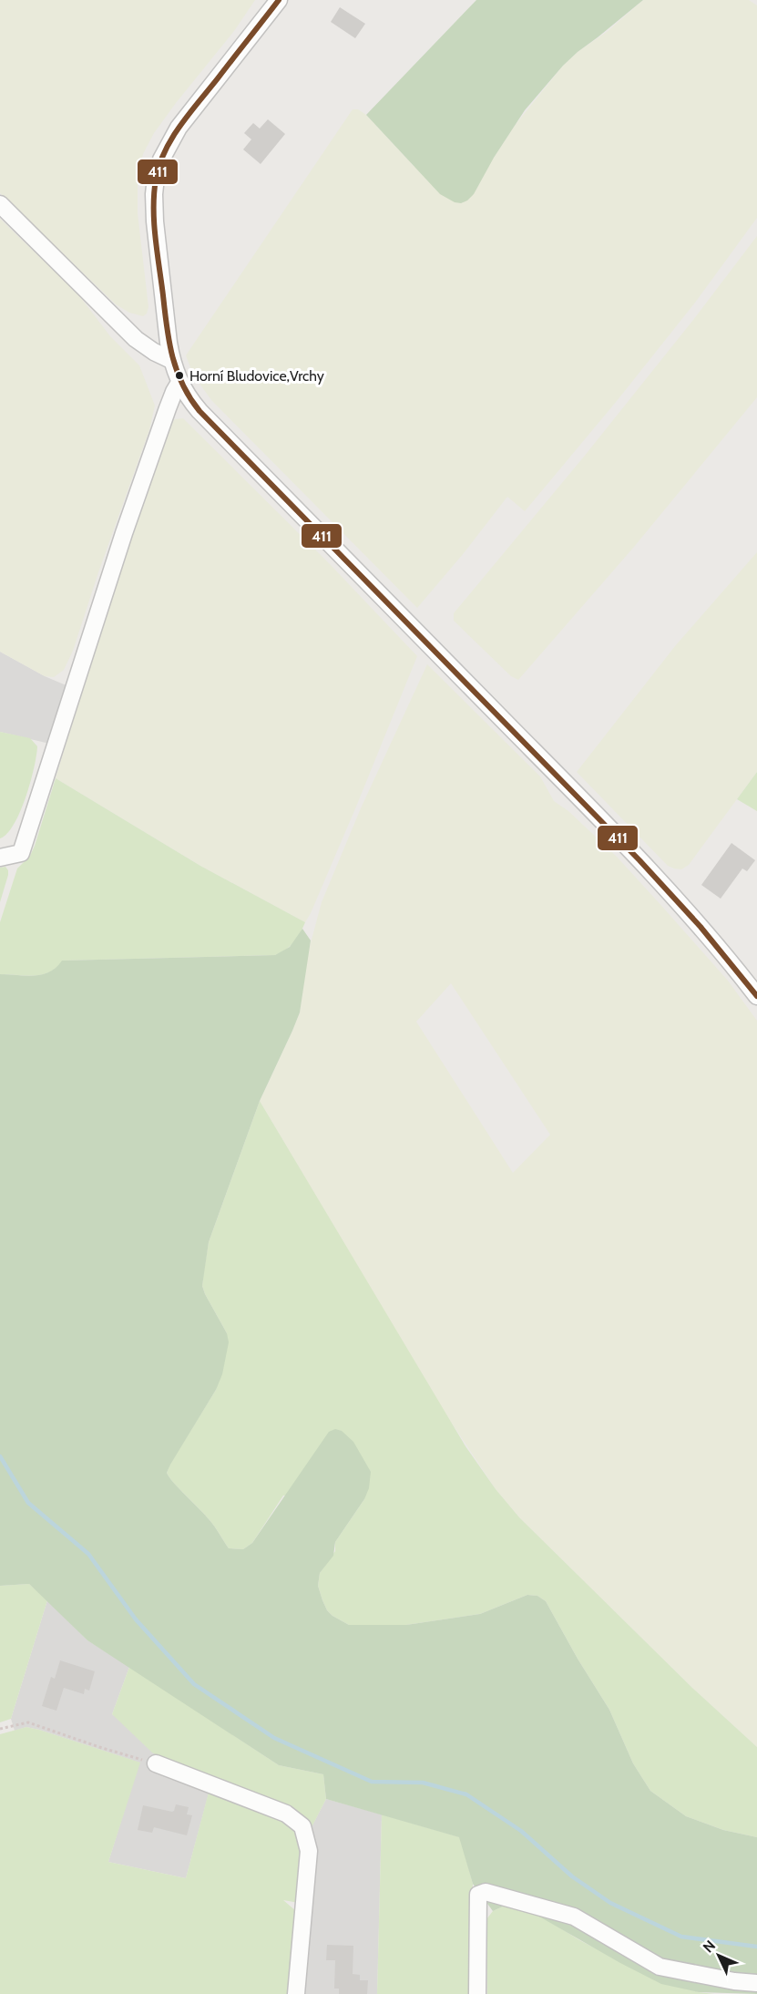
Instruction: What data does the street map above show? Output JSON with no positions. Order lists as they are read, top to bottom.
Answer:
{
  "places": ["Horní Bludovice,Vrchy"],
  "lines": ["transit line 411"],
  "north": "top left"
}
